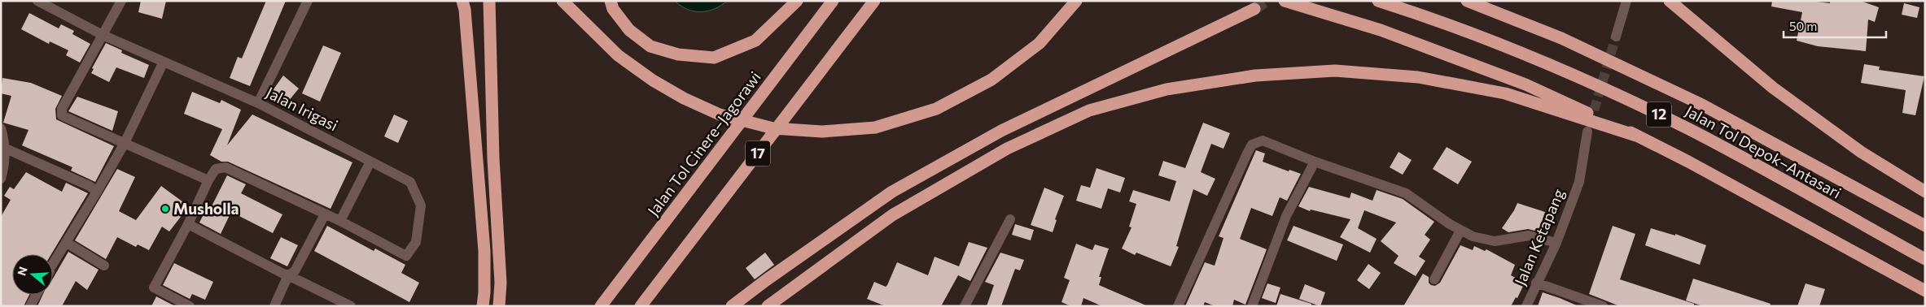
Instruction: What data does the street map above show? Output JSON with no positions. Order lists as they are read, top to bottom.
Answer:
{
  "streets": {
    "highway": [
      "12",
      "Jalan Tol Cinere–Jagorawi",
      "Jalan Tol Depok–Antasari",
      "17"
    ],
    "street": ["Jalan Irigasi", "Jalan Ketapang"]
  },
  "places": ["Musholla"],
  "scale_bar": "50 m",
  "north": "left"
}
